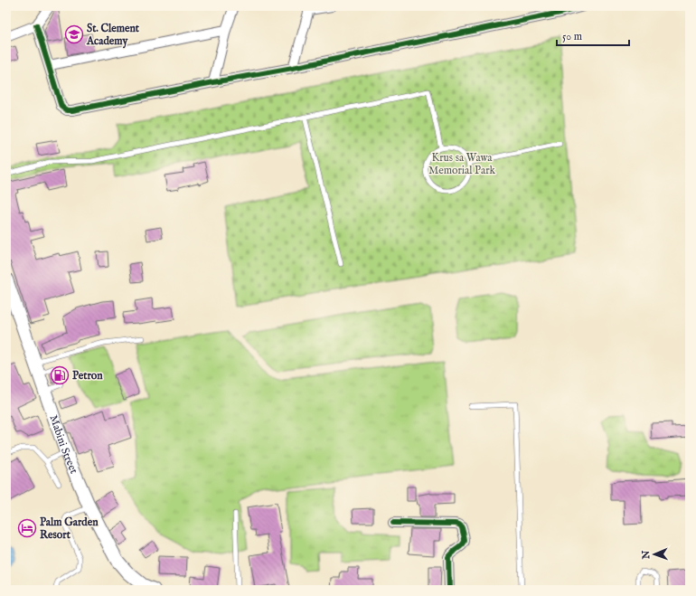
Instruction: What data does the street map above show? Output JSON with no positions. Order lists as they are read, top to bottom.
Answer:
{
  "streets": {
    "main road": ["Mabini Street"]
  },
  "parks": ["Krus sa Wawa Memorial Park"],
  "places": {
    "school or university": ["St. Clement Academy"],
    "fuel station": ["Petron"],
    "hotel": ["Palm Garden Resort"]
  },
  "scale_bar": "50 m",
  "north": "left"
}
